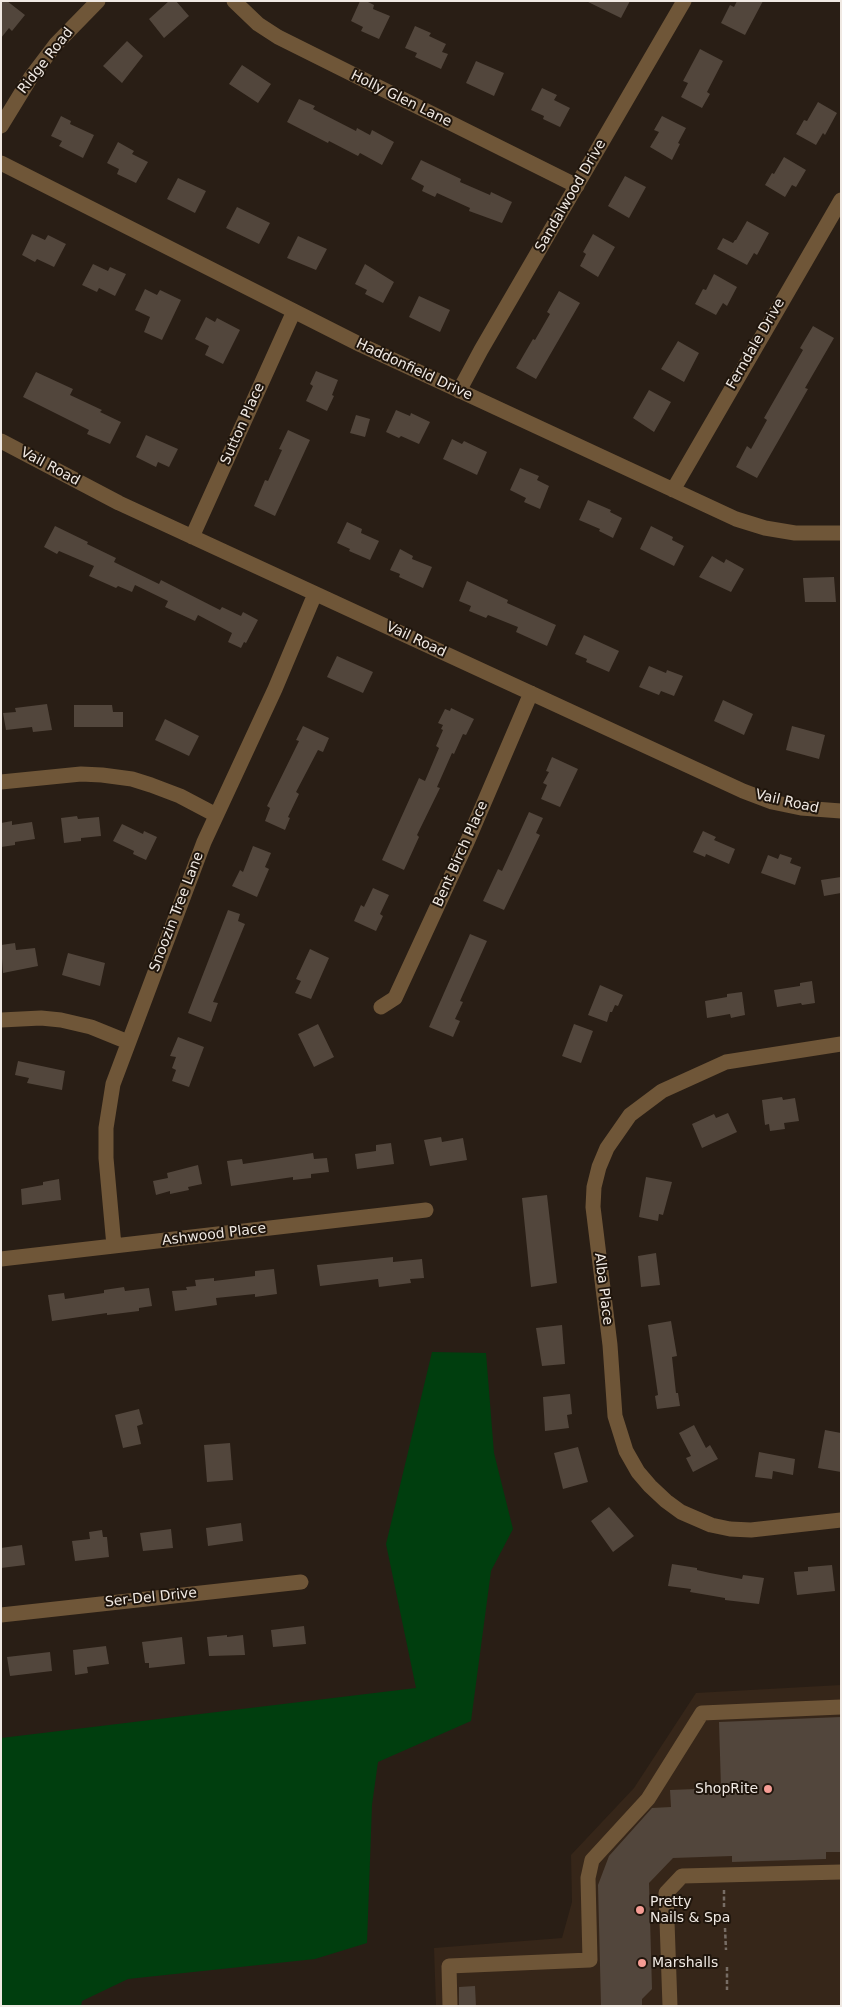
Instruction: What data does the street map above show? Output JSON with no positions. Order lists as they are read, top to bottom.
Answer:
{
  "streets": {
    "street": [
      "Ridge Road",
      "Holly Glen Lane",
      "Sandalwood Drive",
      "Ferndale Drive",
      "Haddonfield Drive",
      "Sutton Place",
      "Vail Road",
      "Bent Birch Place",
      "Snoozin Tree Lane",
      "Ashwood Place",
      "Alba Place",
      "Ser-Del Drive"
    ]
  },
  "crossings": [
    ["Holly Glen Lane", "Sandalwood Drive"],
    ["Sandalwood Drive", "Haddonfield Drive"],
    ["Ferndale Drive", "Haddonfield Drive"],
    ["Haddonfield Drive", "Sutton Place"],
    ["Sutton Place", "Vail Road"],
    ["Vail Road", "Bent Birch Place"],
    ["Vail Road", "Snoozin Tree Lane"],
    ["Snoozin Tree Lane", "Ashwood Place"]
  ],
  "places": ["ShopRite", "Pretty Nails & Spa", "Marshalls"]
}
